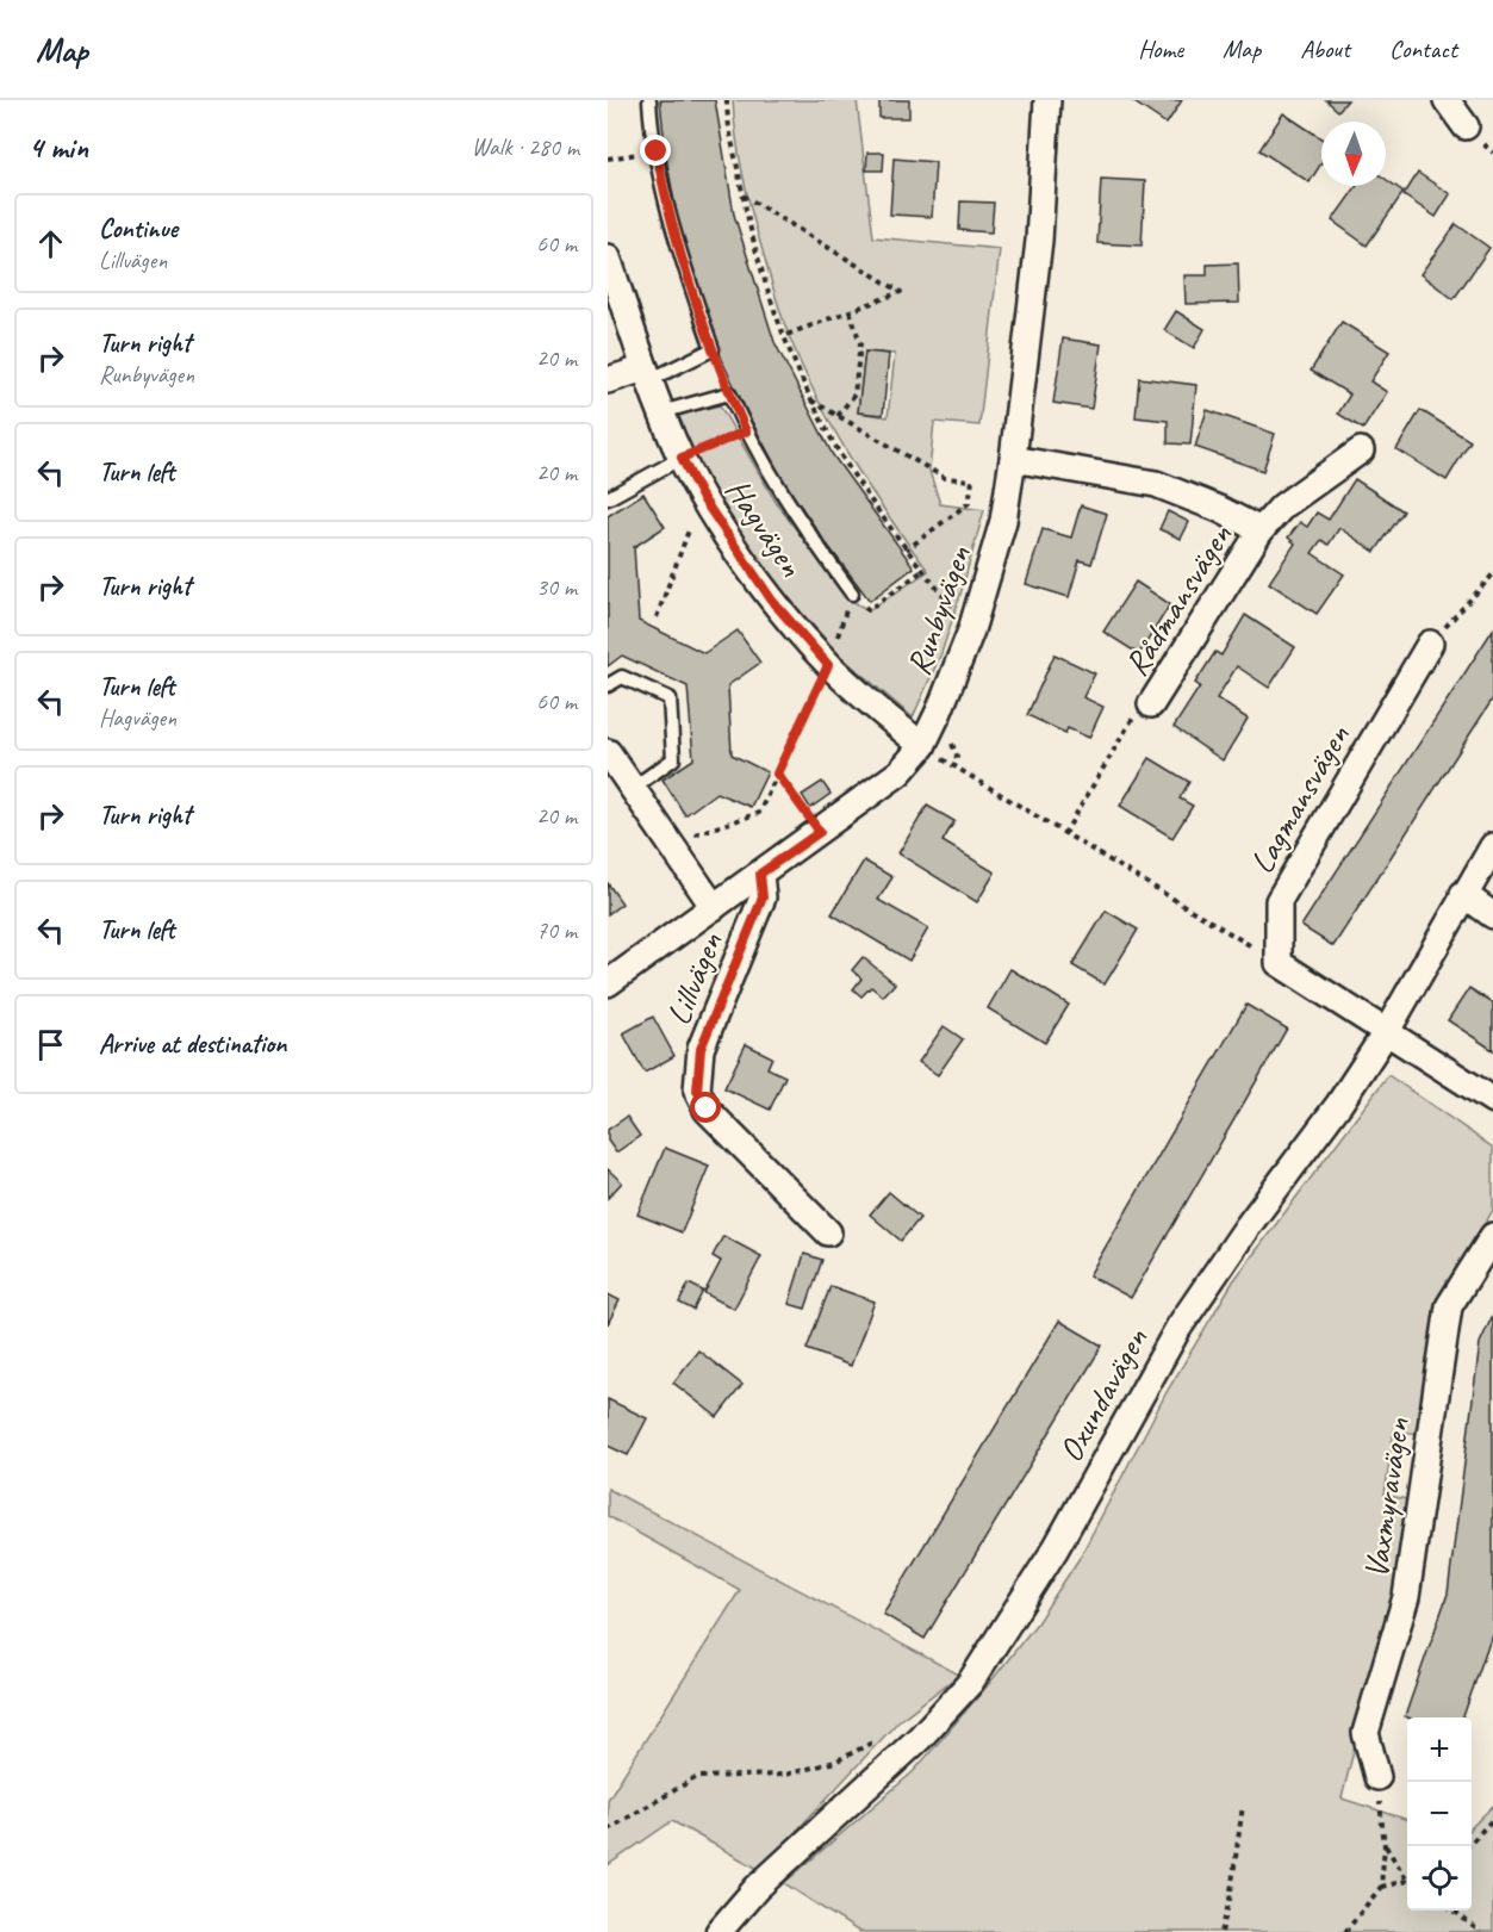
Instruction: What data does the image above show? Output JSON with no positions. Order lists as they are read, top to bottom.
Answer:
{
  "streets": {
    "street": [
      "Hagvägen",
      "Rådmansvägen",
      "Runbyvägen",
      "Lagmansvägen",
      "Lillvägen",
      "Oxundavägen",
      "Vaxmyravägen"
    ]
  },
  "crossings": [
    ["Hagvägen", "Runbyvägen"],
    ["Rådmansvägen", "Runbyvägen"],
    ["Runbyvägen", "Lillvägen"]
  ],
  "north": "bottom",
  "page": {
    "header": "Map",
    "nav": [
      "Home",
      "Map",
      "About",
      "Contact"
    ],
    "heading": ["4 min", "Walk · 280 m"],
    "list": [
      ["Continue", "Lillvägen", "60 m"],
      ["Turn right", "Runbyvägen", "20 m"],
      ["Turn left", "20 m"],
      ["Turn right", "30 m"],
      ["Turn left", "Hagvägen", "60 m"],
      ["Turn right", "20 m"],
      ["Turn left", "70 m"],
      "Arrive at destination"
    ],
    "map_buttons": ["+", "−"]
  }
}
